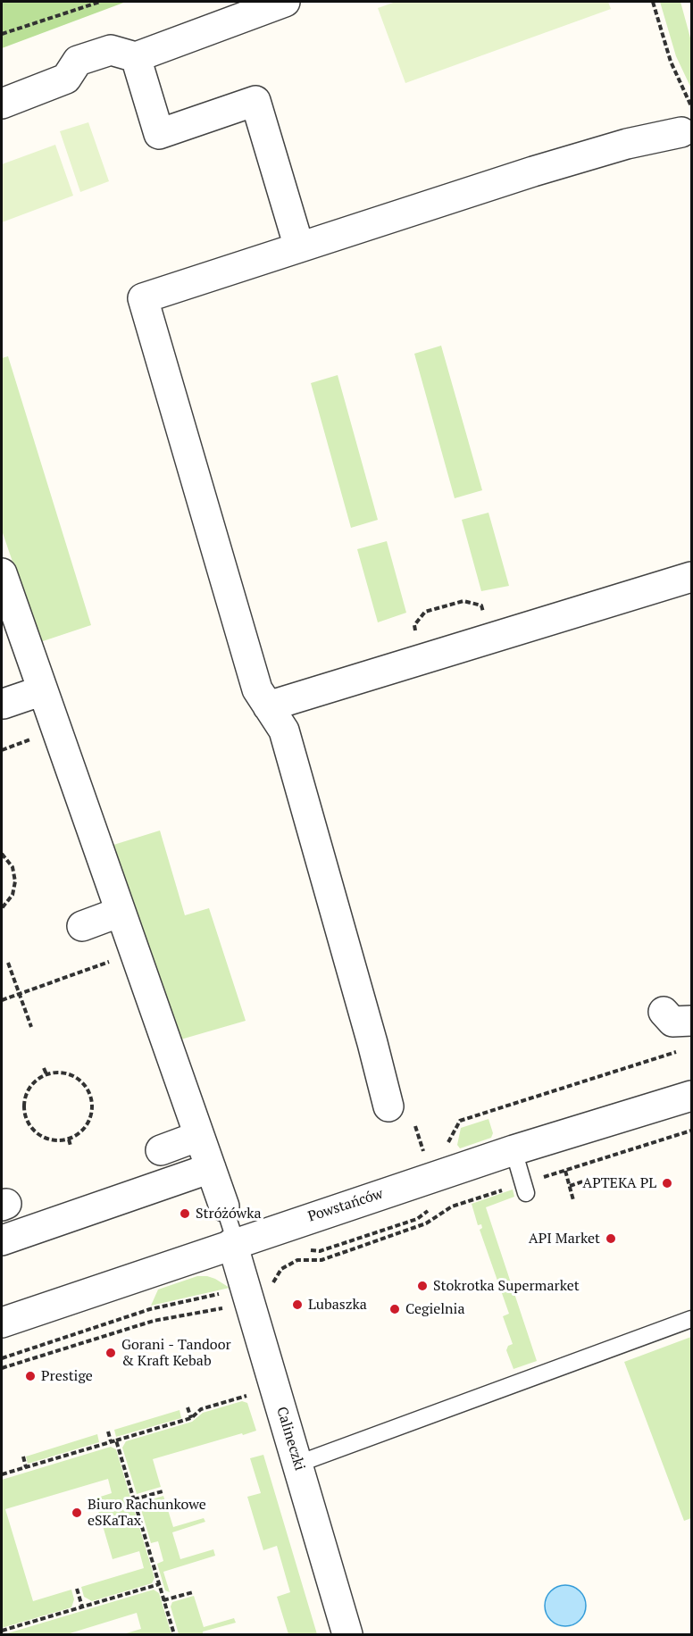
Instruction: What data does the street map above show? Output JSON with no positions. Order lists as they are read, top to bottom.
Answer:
{
  "streets": {
    "street": ["Powstańców", "Calineczki"]
  },
  "crossings": [
    ["Powstańców", "Calineczki"]
  ],
  "places": [
    "APTEKA PL",
    "Stróżówka",
    "API Market",
    "Stokrotka Supermarket",
    "Lubaszka",
    "Cegielnia",
    "Gorani - Tandoor & Kraft Kebab",
    "Prestige",
    "Biuro Rachunkowe eSKaTax"
  ]
}
